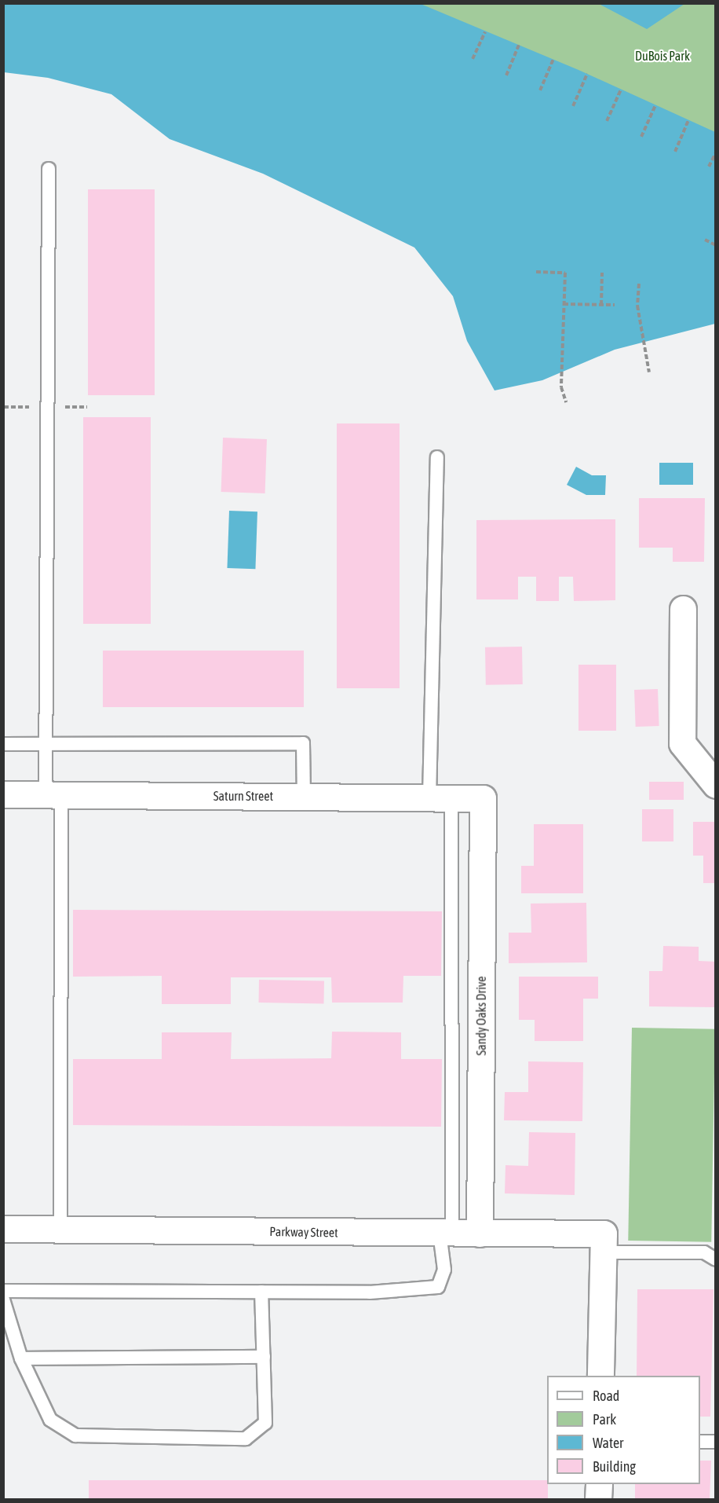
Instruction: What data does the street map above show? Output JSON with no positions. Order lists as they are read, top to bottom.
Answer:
{
  "streets": {
    "street": ["Saturn Street", "Sandy Oaks Drive", "Parkway Street"]
  },
  "crossings": [
    ["Saturn Street", "Sandy Oaks Drive"],
    ["Sandy Oaks Drive", "Parkway Street"]
  ],
  "parks": ["DuBois Park"],
  "legend": [
    "Road",
    "Park",
    "Water",
    "Building"
  ]
}
